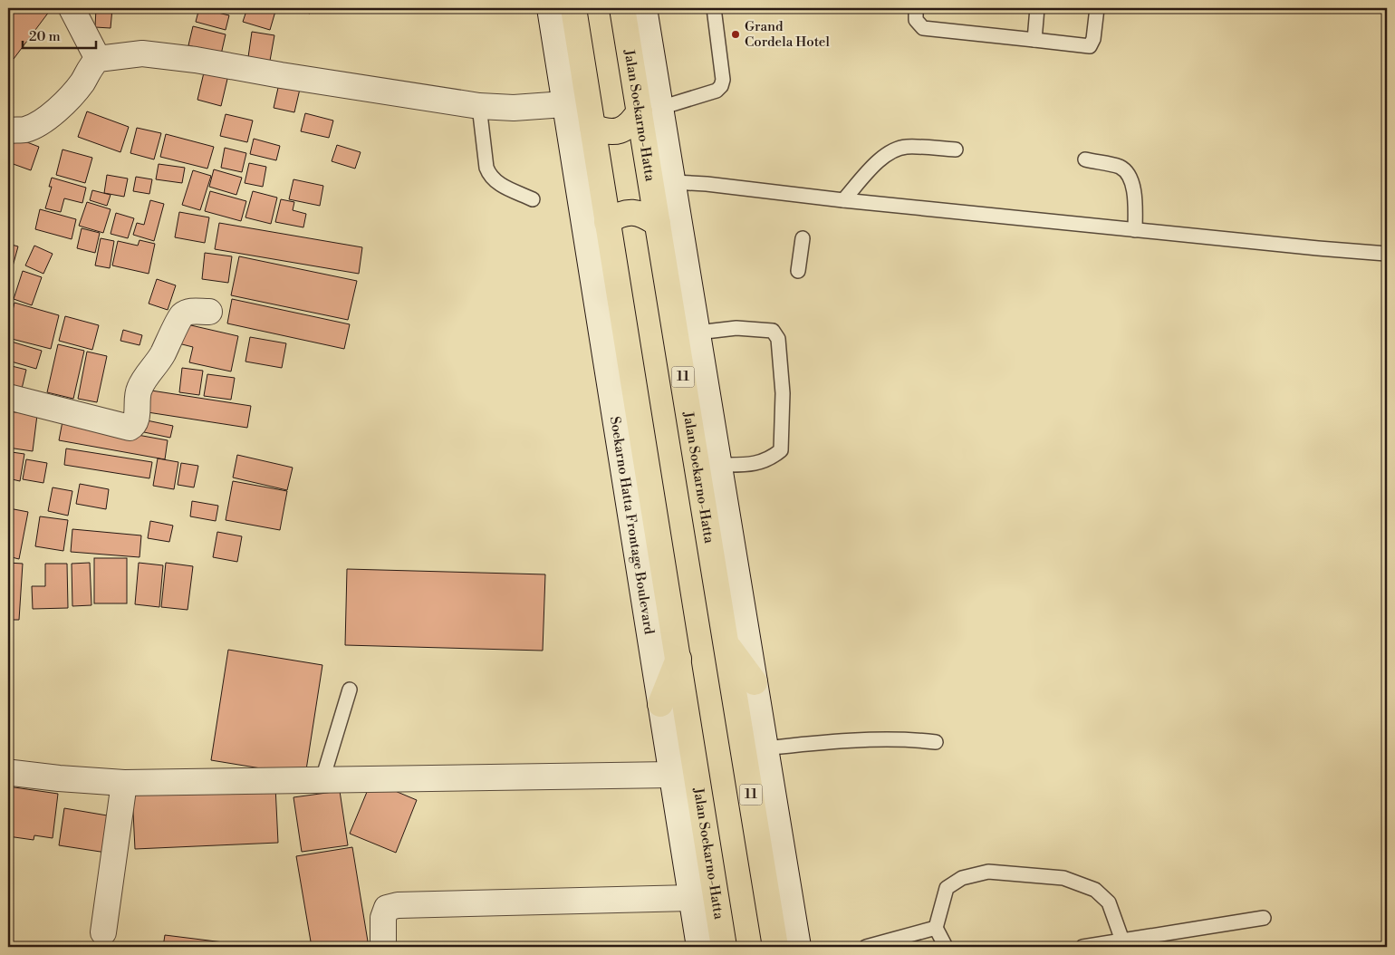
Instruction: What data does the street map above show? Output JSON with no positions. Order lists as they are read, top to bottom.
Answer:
{
  "streets": {
    "highway": ["Jalan Soekarno-Hatta", "11"],
    "street": ["Soekarno Hatta Frontage Boulevard"]
  },
  "places": ["Grand Cordela Hotel"],
  "scale_bar": "20 m"
}
